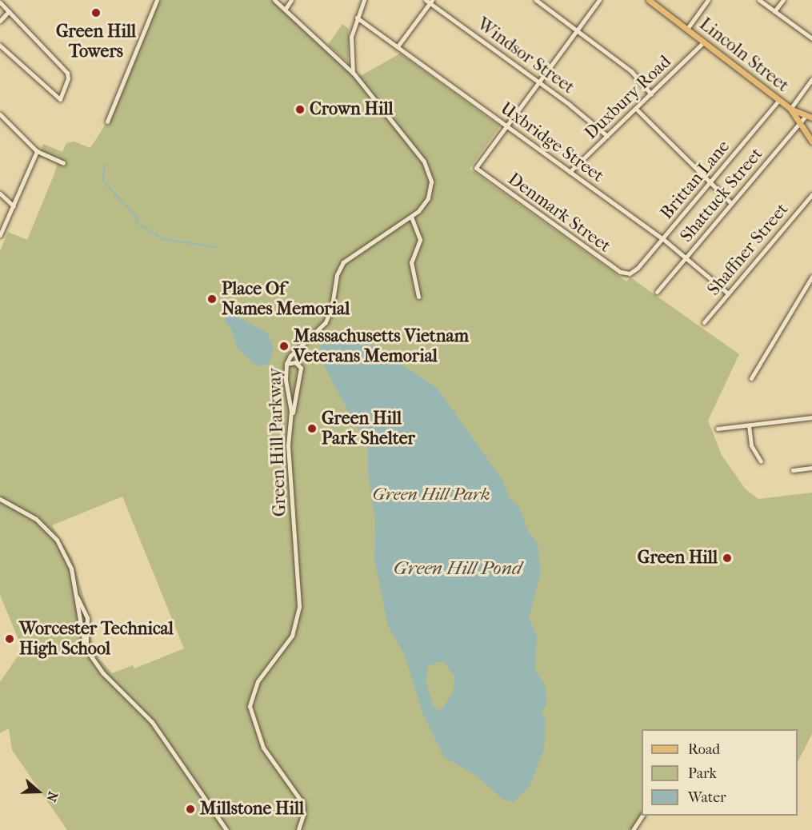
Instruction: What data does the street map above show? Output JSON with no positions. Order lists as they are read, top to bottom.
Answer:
{
  "streets": {
    "main road": ["Lincoln Street"],
    "street": [
      "Windsor Street",
      "Duxbury Road",
      "Uxbridge Street",
      "Brittan Lane",
      "Shattuck Street",
      "Denmark Street",
      "Shaffner Street",
      "Green Hill Parkway"
    ]
  },
  "crossings": [
    ["Lincoln Street", "Duxbury Road"],
    ["Lincoln Street", "Brittan Lane"],
    ["Lincoln Street", "Shattuck Street"],
    ["Windsor Street", "Duxbury Road"],
    ["Duxbury Road", "Uxbridge Street"],
    ["Uxbridge Street", "Brittan Lane"],
    ["Uxbridge Street", "Shattuck Street"],
    ["Uxbridge Street", "Denmark Street"],
    ["Uxbridge Street", "Shaffner Street"],
    ["Brittan Lane", "Denmark Street"]
  ],
  "water": ["Green Hill Pond"],
  "parks": ["Green Hill Park"],
  "places": [
    "Green Hill Towers",
    "Crown Hill",
    "Place Of Names Memorial",
    "Massachusetts Vietnam Veterans Memorial",
    "Green Hill Park Shelter",
    "Green Hill",
    "Worcester Technical High School",
    "Millstone Hill"
  ],
  "legend": ["Road", "Park", "Water"],
  "north": "right"
}
